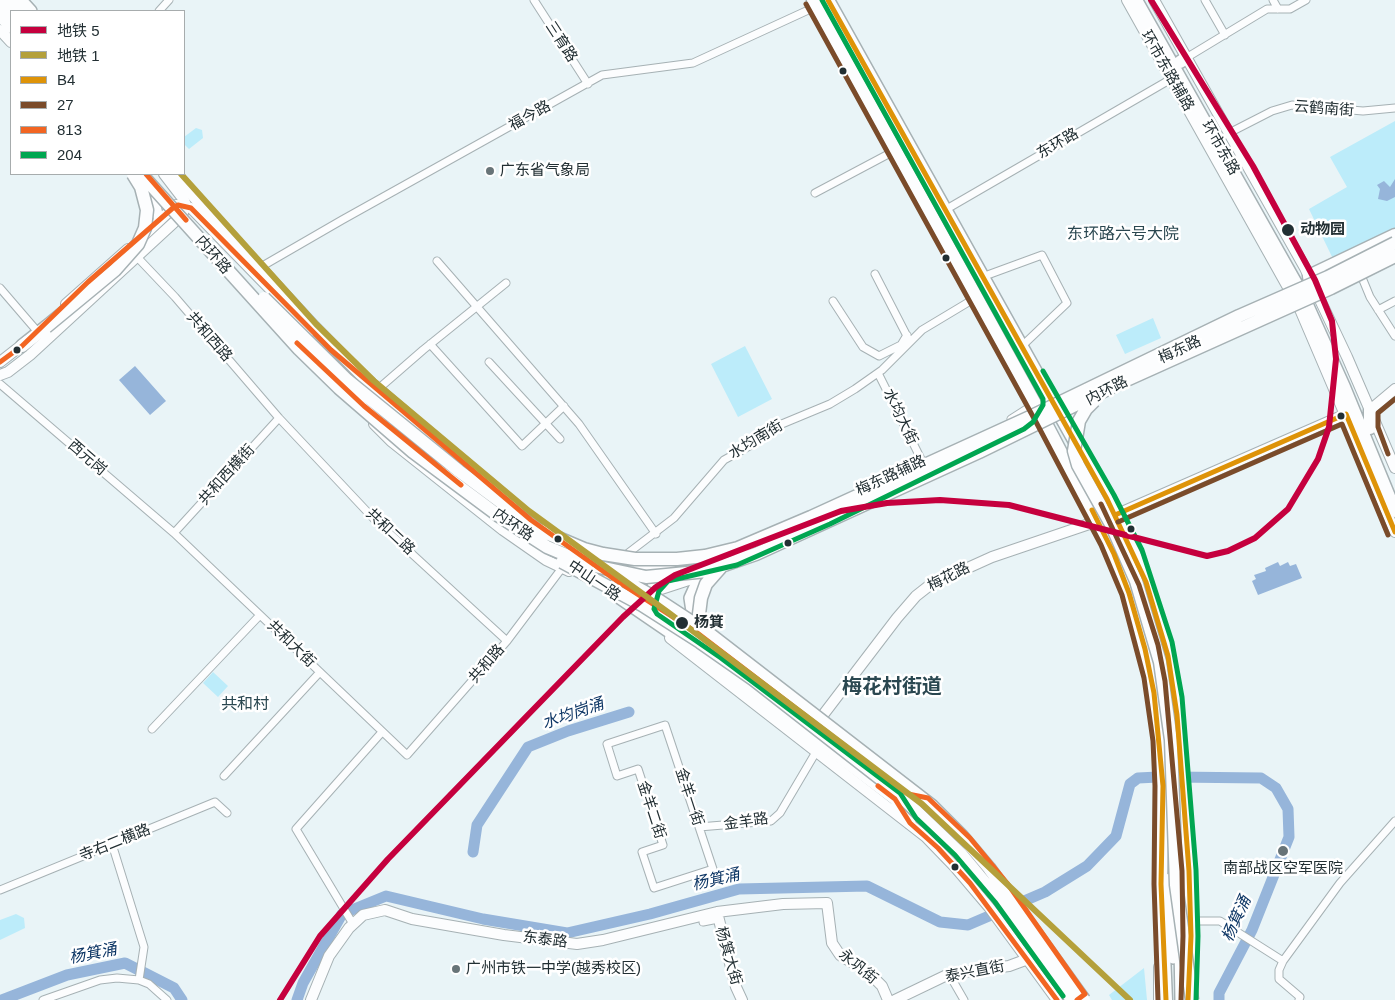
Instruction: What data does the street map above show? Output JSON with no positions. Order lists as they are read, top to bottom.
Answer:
{
  "streets": {
    "highway": ["环市东路", "内环路"],
    "main road": ["中山一路"],
    "street": [
      "三育路",
      "环市东路辅路",
      "云鹤南街",
      "福今路",
      "东环路",
      "共和西路",
      "梅东路",
      "水均大街",
      "水均南街",
      "西元岗",
      "共和西横街",
      "梅东路辅路",
      "共和二路",
      "梅花路",
      "共和大街",
      "共和路",
      "金羊一街",
      "金羊二街",
      "金羊路",
      "寺右二横路",
      "东泰路",
      "杨箕大街",
      "永巩街",
      "泰兴直街"
    ]
  },
  "crossings": [
    ["三育路", "福今路"],
    ["环市东路辅路", "云鹤南街"],
    ["环市东路辅路", "东环路"],
    ["环市东路辅路", "环市东路"],
    ["环市东路辅路", "梅东路"],
    ["福今路", "中山一路"],
    ["环市东路", "梅东路"],
    ["共和西路", "共和西横街"],
    ["共和西路", "共和二路"],
    ["水均大街", "水均南街"],
    ["水均大街", "梅东路辅路"],
    ["西元岗", "共和西横街"],
    ["西元岗", "共和大街"],
    ["共和西横街", "共和二路"],
    ["共和西横街", "共和大街"],
    ["共和二路", "共和路"],
    ["共和大街", "共和路"],
    ["金羊一街", "金羊二街"],
    ["金羊一街", "金羊路"],
    ["东泰路", "杨箕大街"],
    ["东泰路", "永巩街"]
  ],
  "districts": ["东环路六号大院", "梅花村街道", "共和村"],
  "water": ["水均岗涌", "杨箕涌"],
  "places": [
    "广东省气象局",
    "动物园",
    "杨箕",
    "南部战区空军医院",
    "广州市铁一中学(越秀校区)"
  ],
  "lines": [
    "metro line 5",
    "transit line B4",
    "transit line 204",
    "transit line 27",
    "metro line 1",
    "transit line 813"
  ],
  "legend": [
    "地铁 5",
    "地铁 1",
    "B4",
    "27",
    "813",
    "204"
  ]
}
